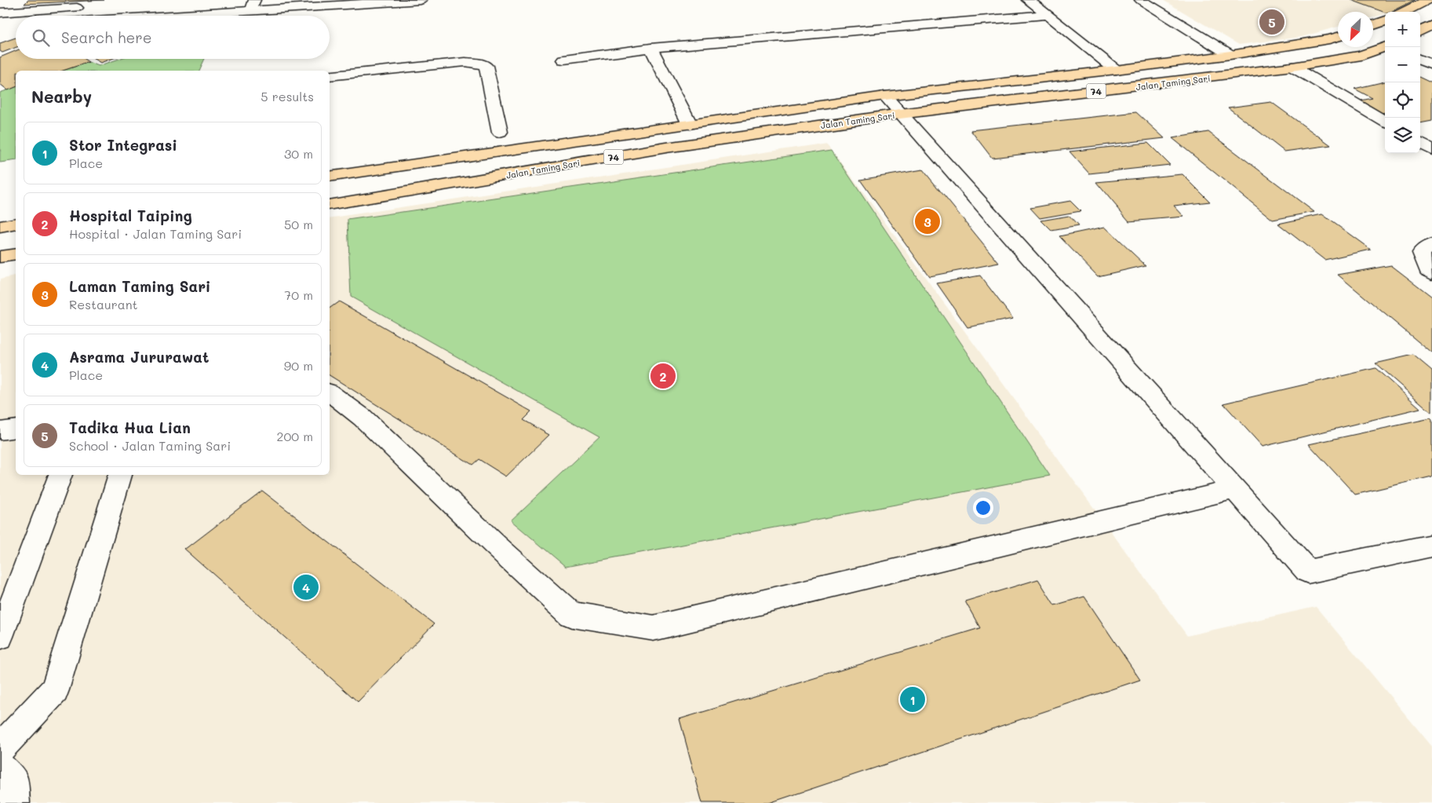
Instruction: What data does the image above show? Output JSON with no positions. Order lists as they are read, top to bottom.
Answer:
{
  "streets": {
    "main road": ["Jalan Taming Sari", "74"]
  },
  "north": "bottom left",
  "page": {
    "pins": [
      "5",
      "3",
      "2",
      "4",
      "1"
    ],
    "map_buttons": ["+", "−"],
    "search": "Search here",
    "heading": ["Nearby", "5 results"],
    "list": [
      {
        "mark": "1",
        "name": "Stor Integrasi",
        "note": "Place",
        "value": "30 m"
      },
      {
        "mark": "2",
        "name": "Hospital Taiping",
        "note": "Hospital · Jalan Taming Sari",
        "value": "50 m"
      },
      {
        "mark": "3",
        "name": "Laman Taming Sari",
        "note": "Restaurant",
        "value": "70 m"
      },
      {
        "mark": "4",
        "name": "Asrama Jururawat",
        "note": "Place",
        "value": "90 m"
      },
      {
        "mark": "5",
        "name": "Tadika Hua Lian",
        "note": "School · Jalan Taming Sari",
        "value": "200 m"
      }
    ]
  }
}
